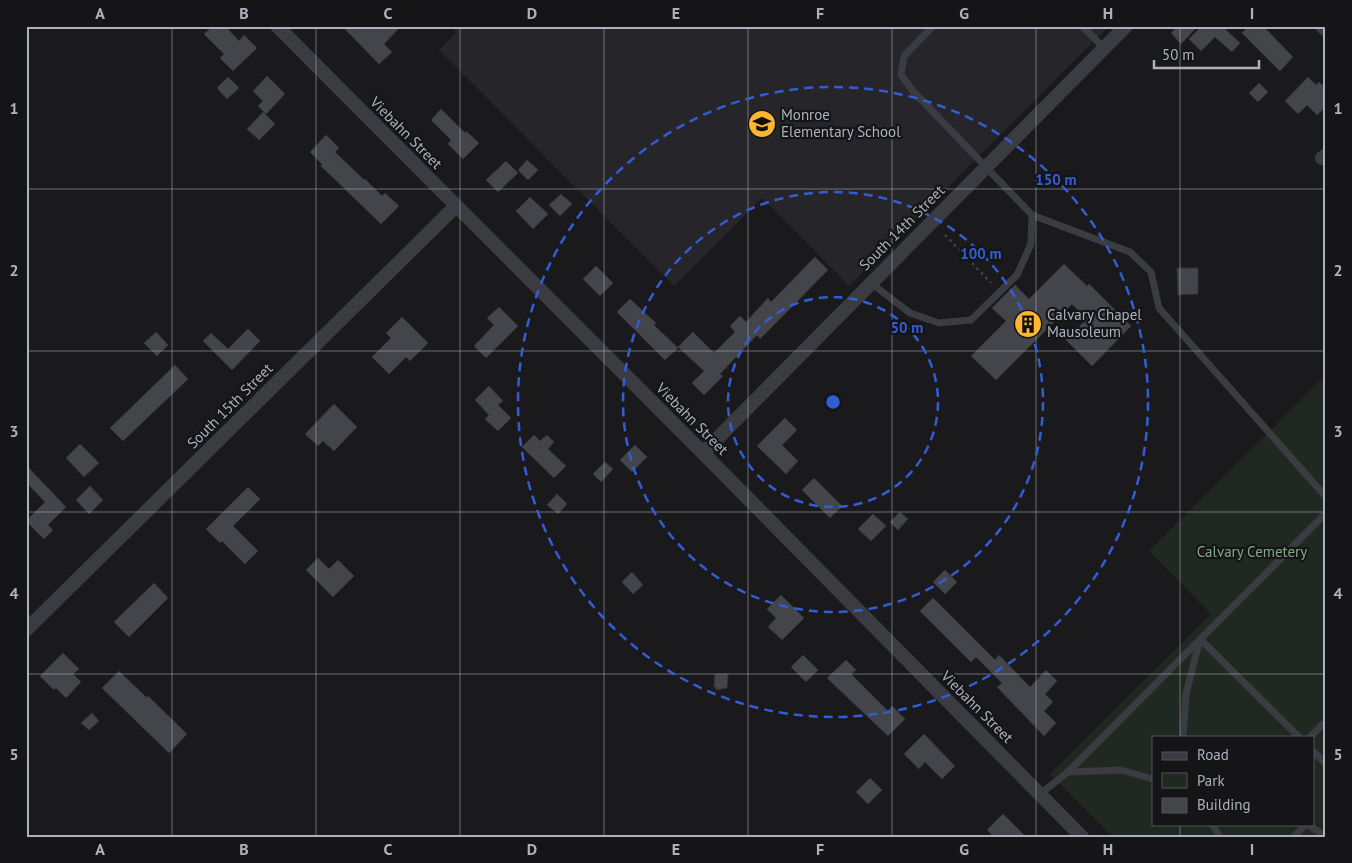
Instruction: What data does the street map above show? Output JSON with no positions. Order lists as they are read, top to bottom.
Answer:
{
  "streets": {
    "street": ["Viebahn Street", "South 14th Street", "South 15th Street"]
  },
  "crossings": [
    ["Viebahn Street", "South 14th Street"],
    ["Viebahn Street", "South 15th Street"]
  ],
  "parks": ["Calvary Cemetery"],
  "places": {
    "school or university": ["Monroe Elementary School"],
    "building": ["Calvary Chapel Mausoleum"]
  },
  "legend": ["Road", "Park", "Building"],
  "scale_bar": "50 m",
  "grid": {
    "columns": [
      "A",
      "B",
      "C",
      "D",
      "E",
      "F",
      "G",
      "H",
      "I"
    ],
    "rows": [
      "1",
      "2",
      "3",
      "4",
      "5"
    ]
  },
  "rings": ["150 m", "100 m", "50 m"]
}
